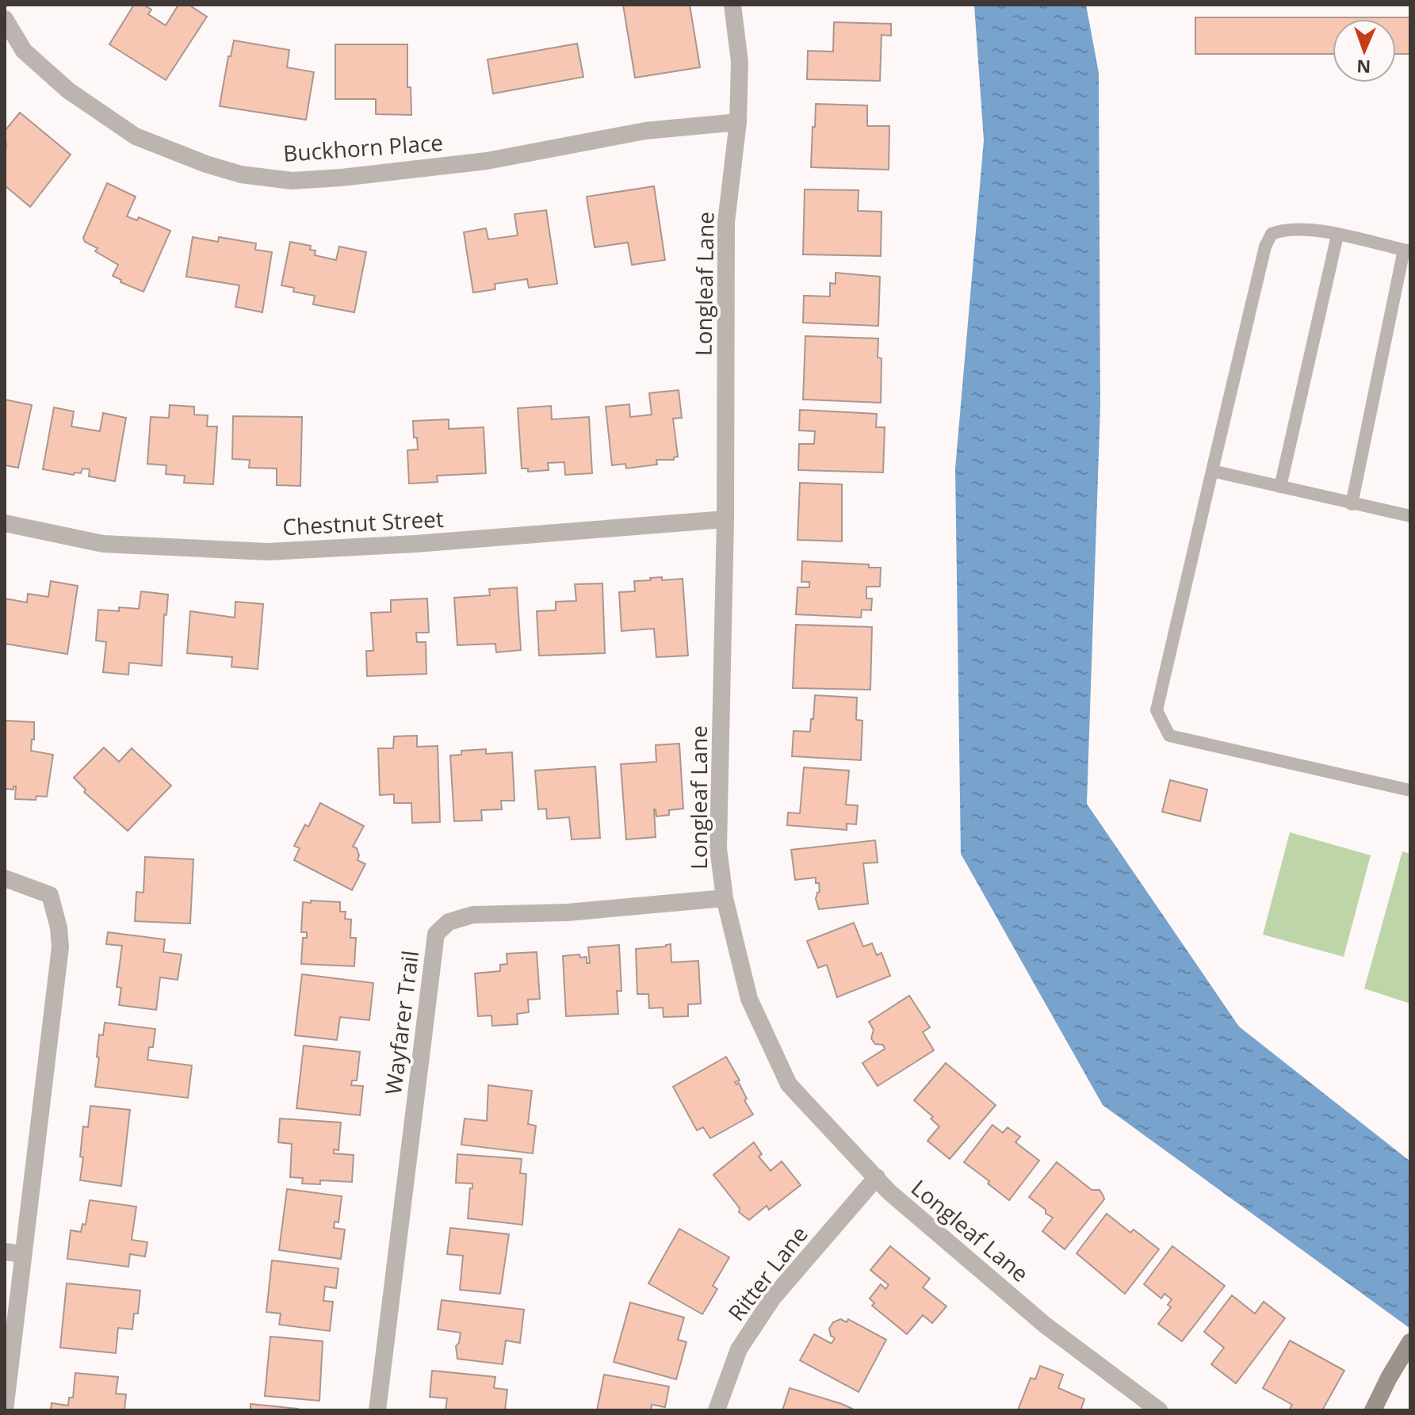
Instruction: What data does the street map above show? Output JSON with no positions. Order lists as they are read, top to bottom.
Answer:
{
  "streets": {
    "street": [
      "Buckhorn Place",
      "Longleaf Lane",
      "Chestnut Street",
      "Wayfarer Trail",
      "Ritter Lane"
    ]
  },
  "crossings": [
    ["Buckhorn Place", "Longleaf Lane"],
    ["Longleaf Lane", "Chestnut Street"],
    ["Longleaf Lane", "Wayfarer Trail"],
    ["Longleaf Lane", "Ritter Lane"]
  ],
  "north": "bottom"
}
